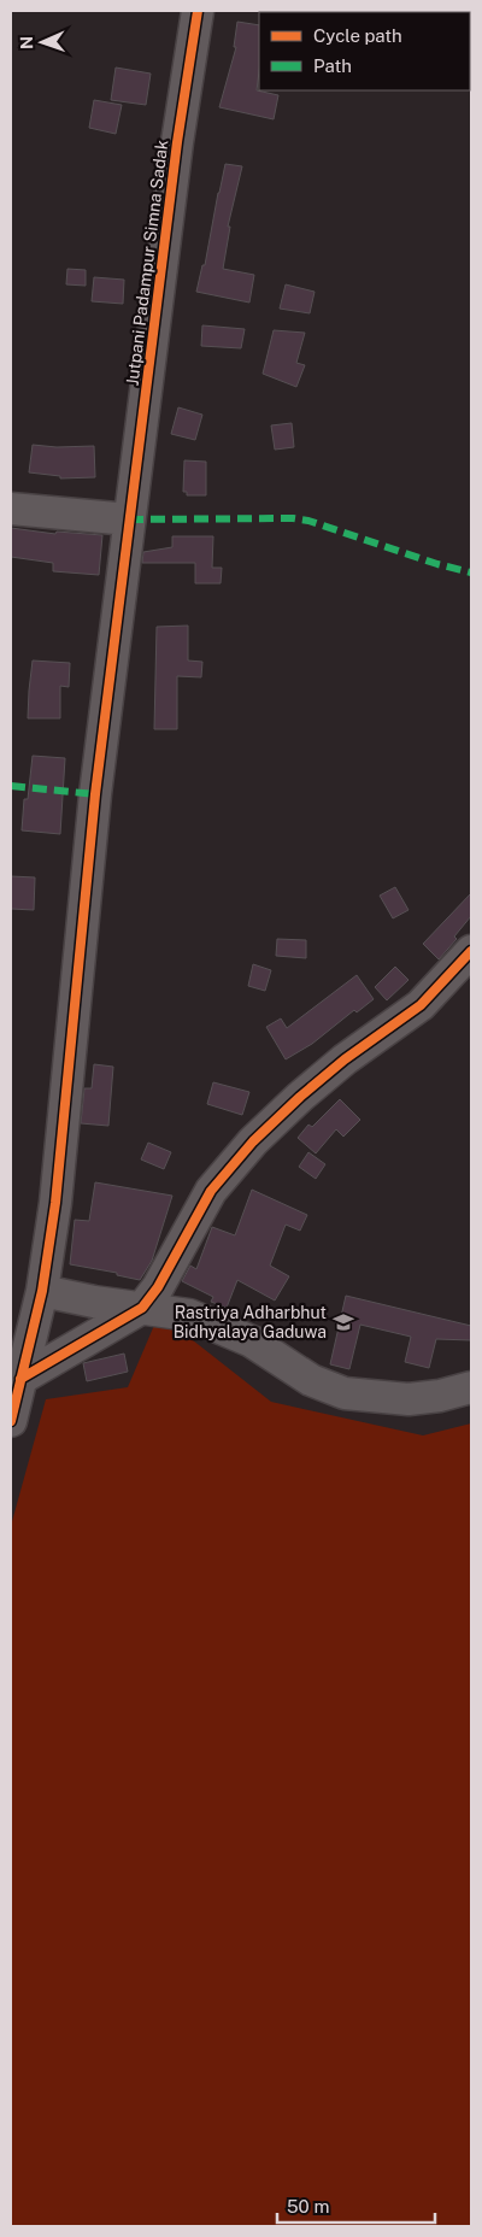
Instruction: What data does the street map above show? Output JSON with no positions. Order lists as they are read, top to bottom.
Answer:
{
  "streets": {
    "street": ["Jutpani Padampur Simna Sadak"]
  },
  "places": {
    "school or university": ["Rastriya Adharbhut Bidhyalaya Gaduwa"]
  },
  "legend": ["Cycle path", "Path"],
  "scale_bar": "50 m",
  "north": "left"
}
